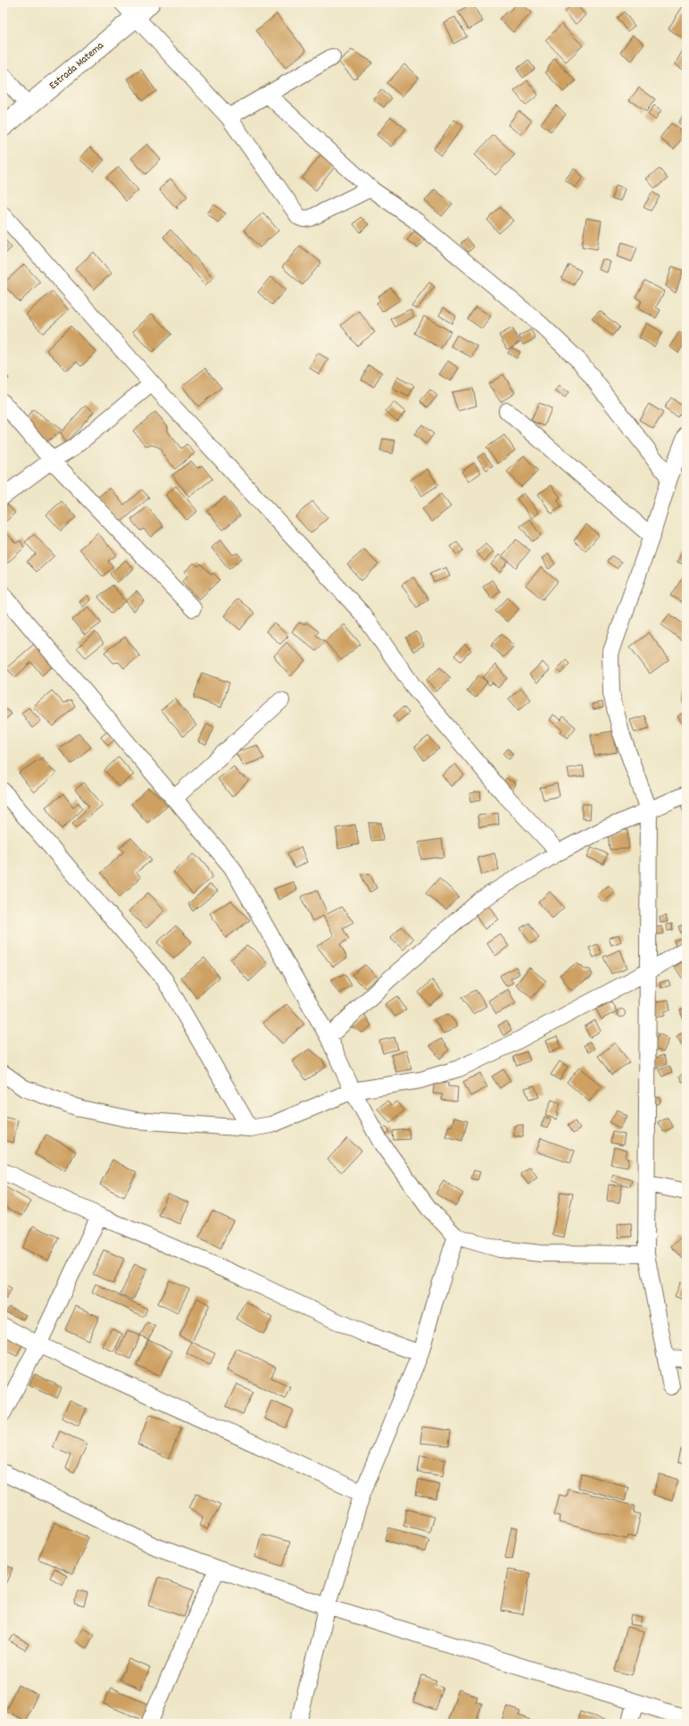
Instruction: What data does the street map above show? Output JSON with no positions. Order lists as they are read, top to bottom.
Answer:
{
  "streets": {
    "street": ["Estrada Matema"]
  }
}
